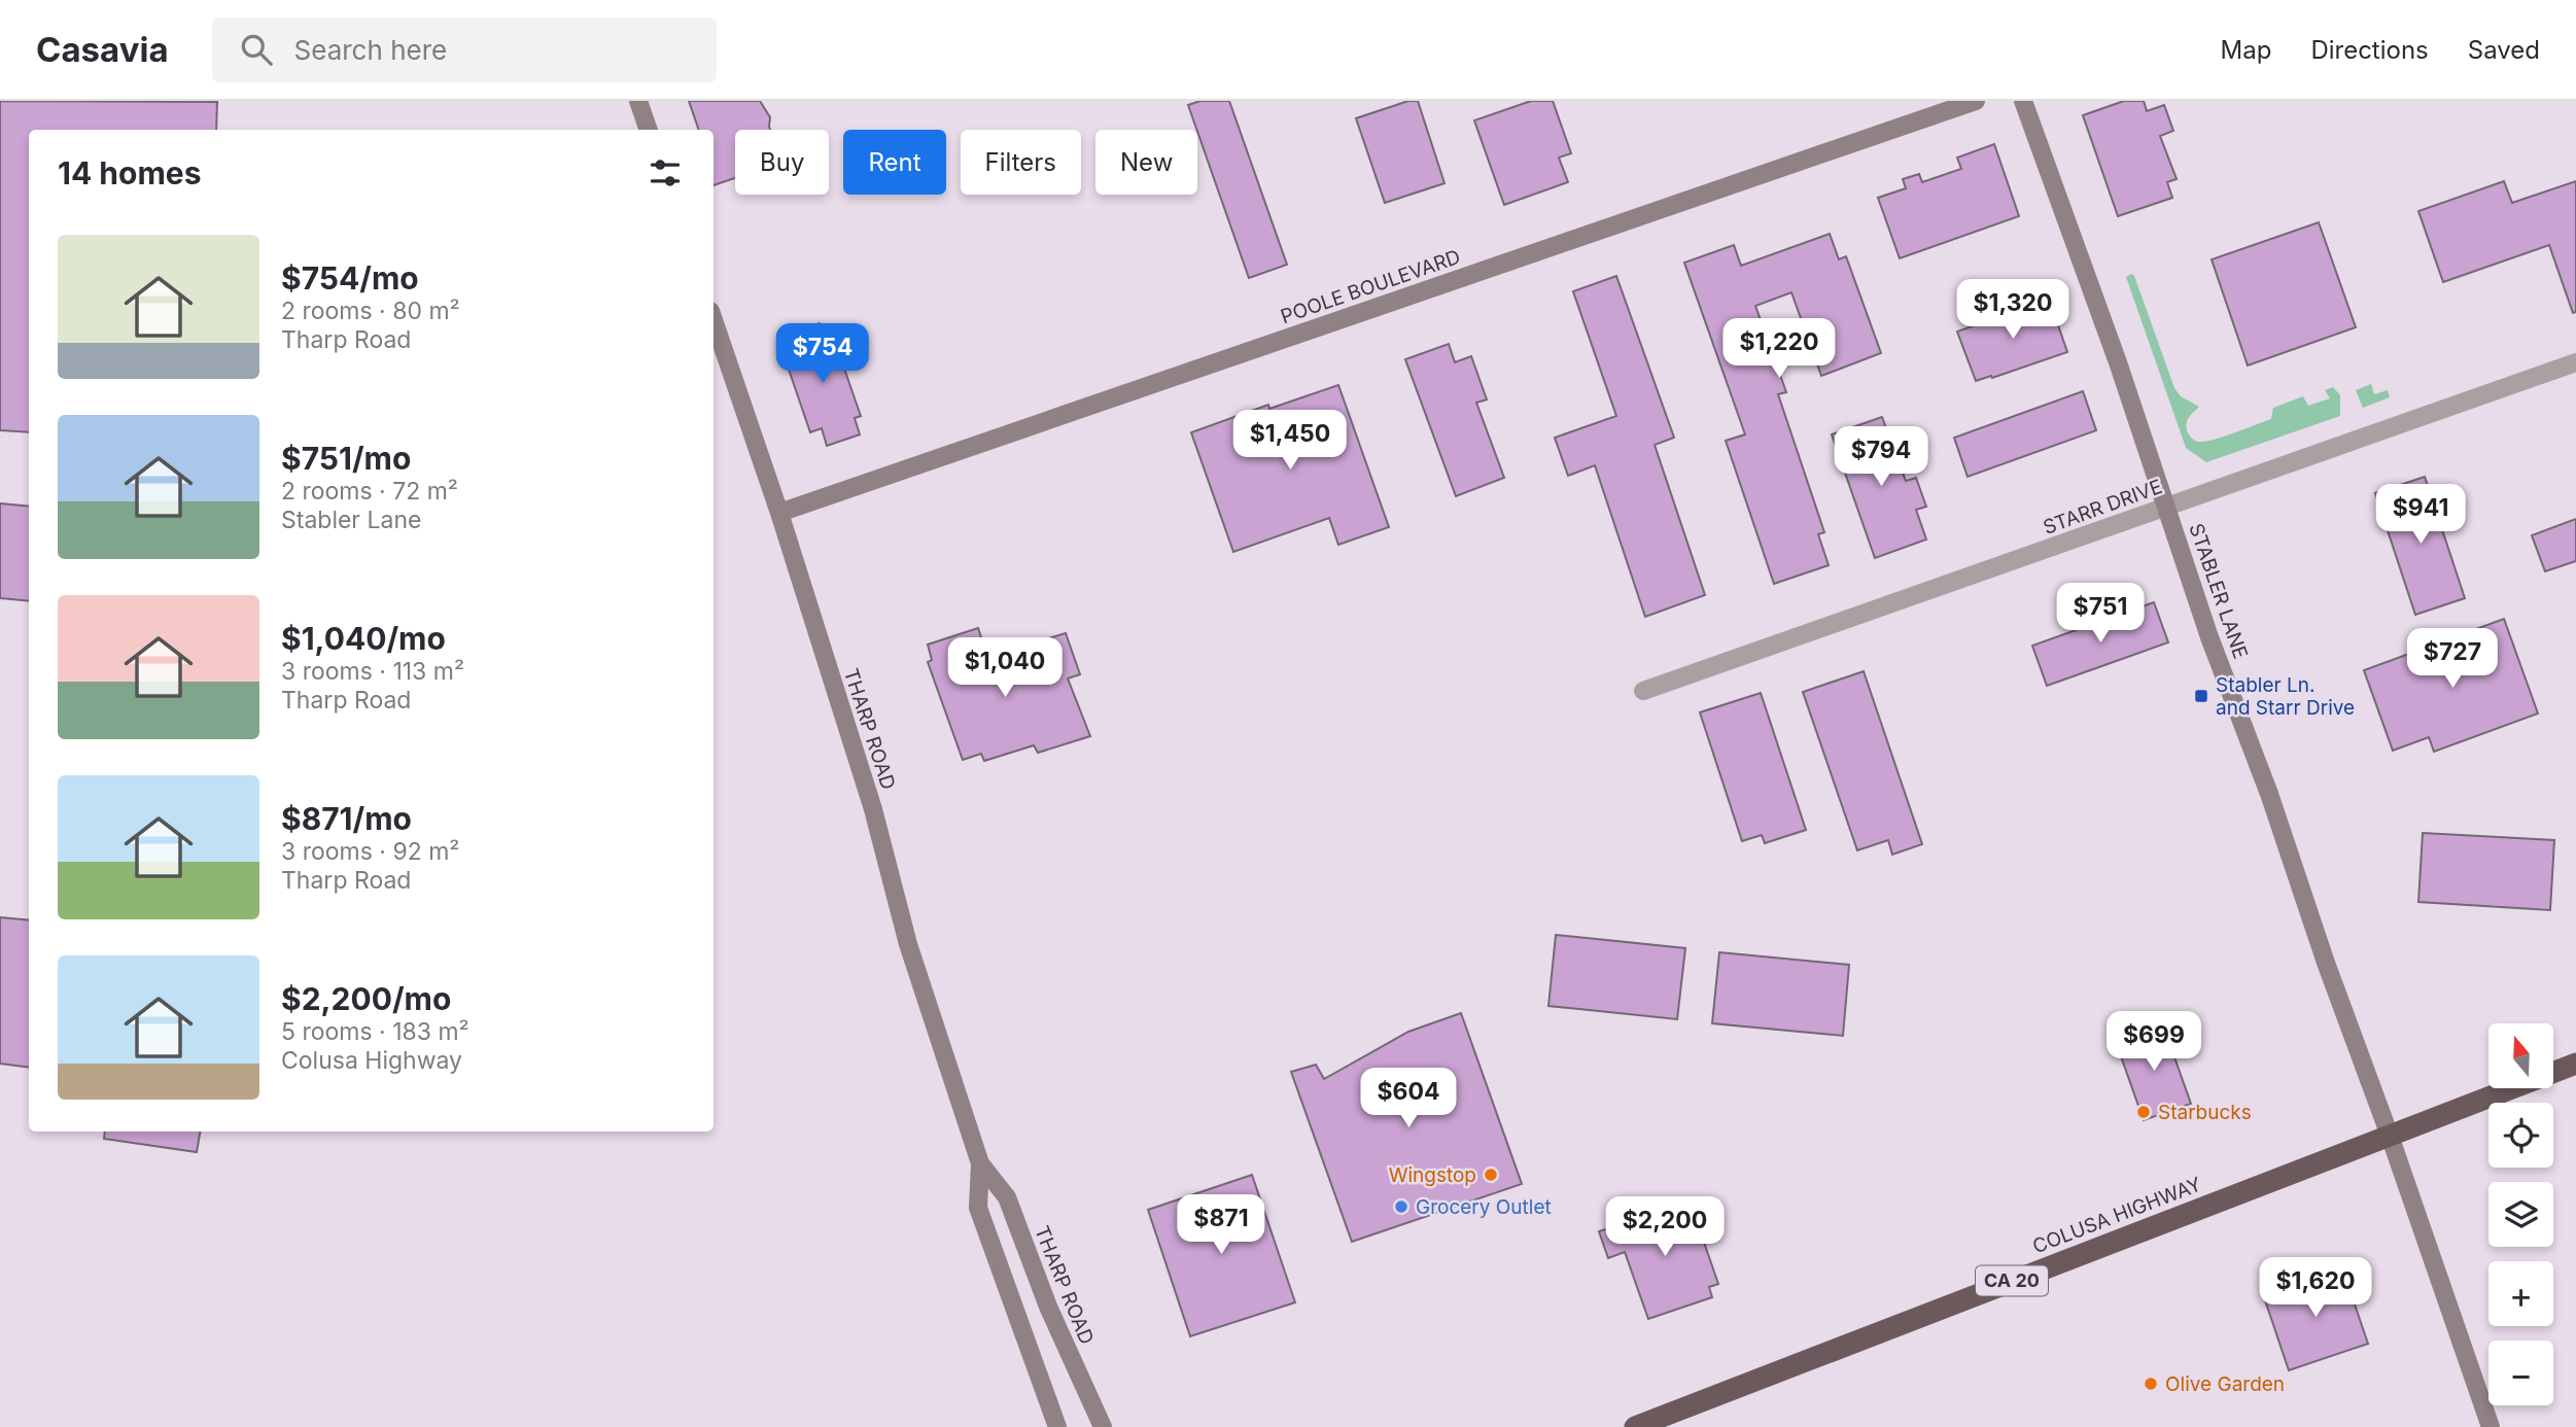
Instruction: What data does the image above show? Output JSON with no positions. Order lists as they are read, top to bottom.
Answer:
{
  "streets": {
    "highway": ["COLUSA HIGHWAY", "CA 20"],
    "street": [
      "POOLE BOULEVARD",
      "STARR DRIVE",
      "STABLER LANE",
      "THARP ROAD"
    ]
  },
  "crossings": [
    ["POOLE BOULEVARD", "THARP ROAD"],
    ["STARR DRIVE", "STABLER LANE"],
    ["STABLER LANE", "COLUSA HIGHWAY"]
  ],
  "places": {
    "transit": ["Stabler Ln. and Starr Drive"],
    "other": [
      "Starbucks",
      "Wingstop",
      "Grocery Outlet",
      "Olive Garden"
    ]
  },
  "north": "top",
  "page": {
    "header": "Casavia",
    "search": "Search here",
    "nav": ["Map", "Directions", "Saved"],
    "chip": [
      "Buy",
      "Rent",
      "Filters",
      "New"
    ],
    "heading": "14 homes",
    "list": [
      {
        "name": "$754/mo",
        "note": "2 rooms · 80 m² · Tharp Road"
      },
      {
        "name": "$751/mo",
        "note": "2 rooms · 72 m² · Stabler Lane"
      },
      {
        "name": "$1,040/mo",
        "note": "3 rooms · 113 m² · Tharp Road"
      },
      {
        "name": "$871/mo",
        "note": "3 rooms · 92 m² · Tharp Road"
      },
      {
        "name": "$2,200/mo",
        "note": "5 rooms · 183 m² · Colusa Highway"
      }
    ],
    "price": [
      "$1,320",
      "$1,220",
      "$754",
      "$1,450",
      "$794",
      "$941",
      "$751",
      "$727",
      "$1,040",
      "$699",
      "$604",
      "$871",
      "$2,200",
      "$1,620"
    ],
    "map_buttons": ["+", "−"]
  }
}
